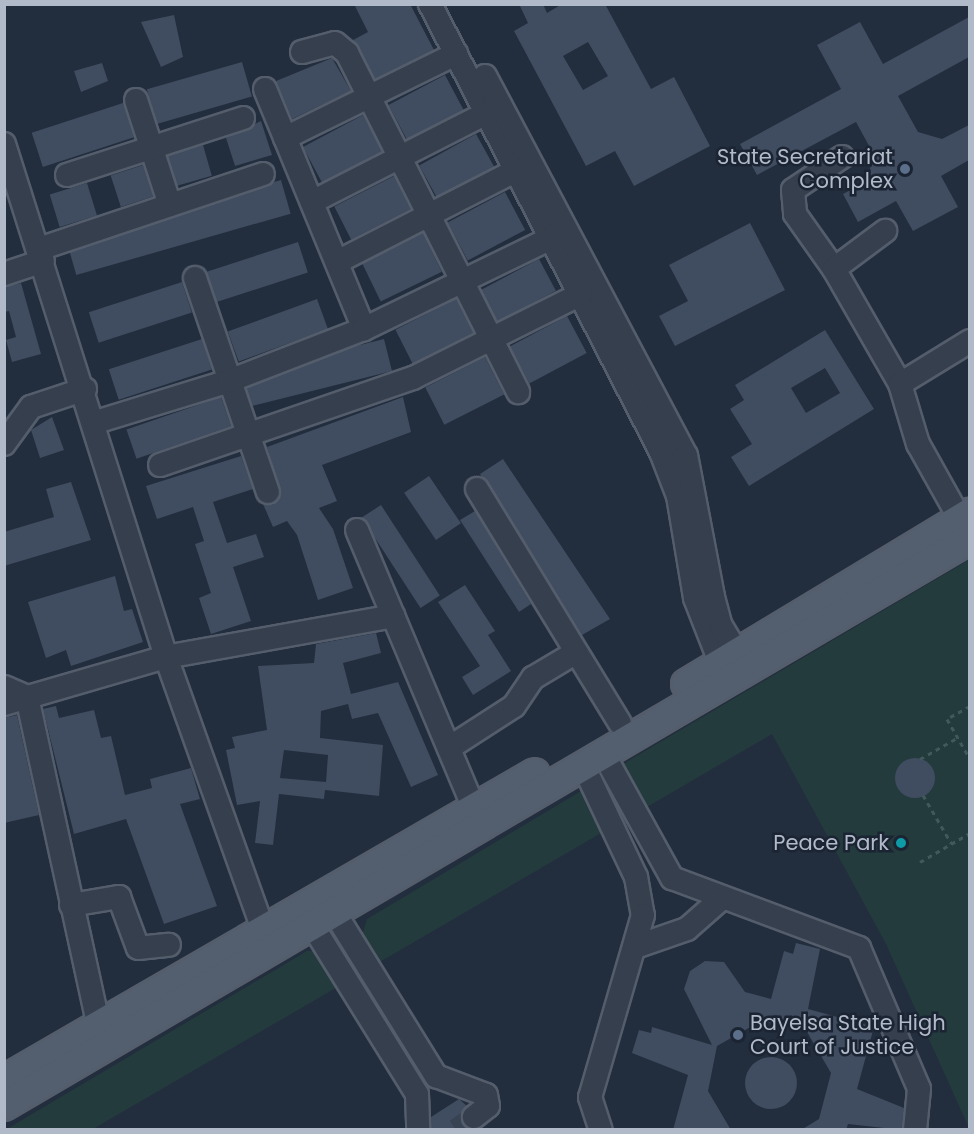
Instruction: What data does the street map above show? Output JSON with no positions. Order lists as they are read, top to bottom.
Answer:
{
  "places": ["State Secretariat Complex", "Peace Park", "Bayelsa State High Court of Justice"]
}
